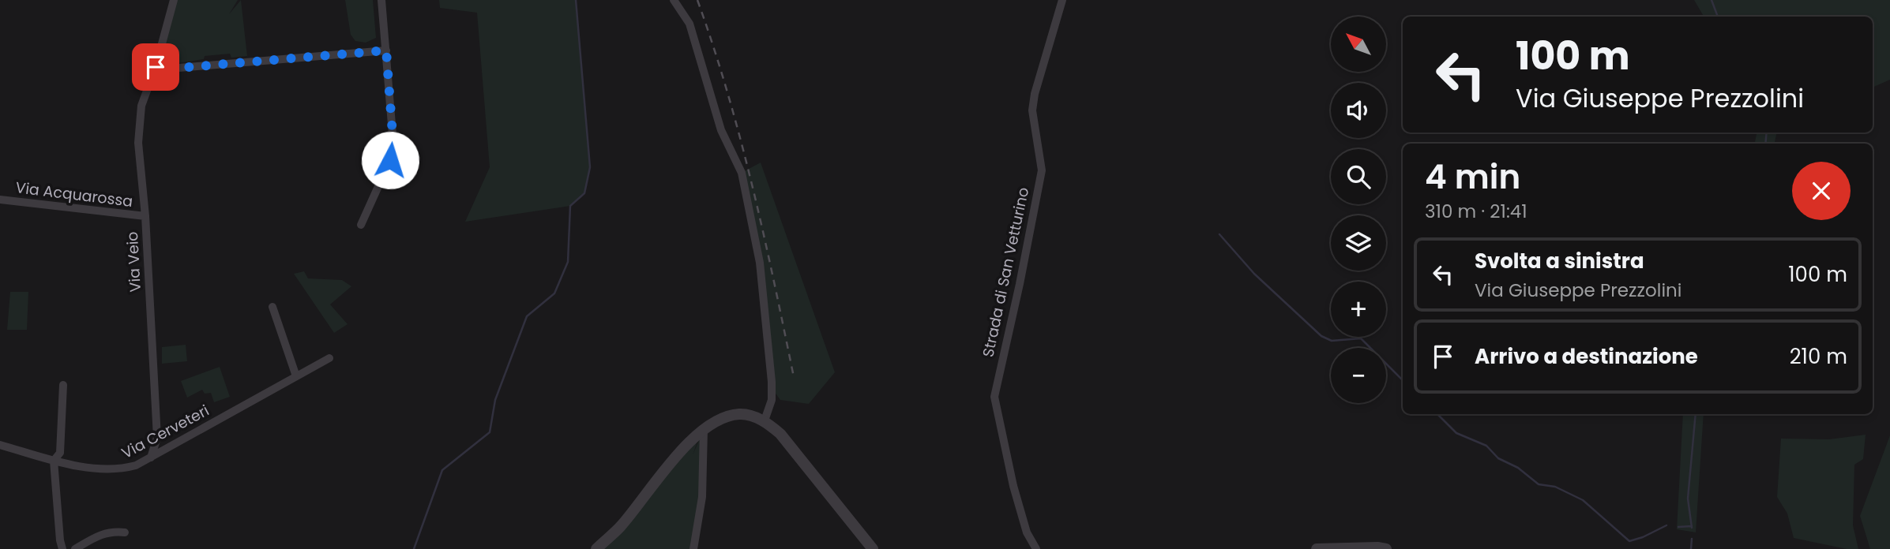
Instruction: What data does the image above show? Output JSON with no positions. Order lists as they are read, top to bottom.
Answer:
{
  "streets": {
    "street": [
      "Via Acquarossa",
      "Via Veio",
      "Strada di San Vetturino",
      "Via Cerveteri"
    ]
  },
  "crossings": [
    ["Via Acquarossa", "Via Veio"],
    ["Via Veio", "Via Cerveteri"]
  ],
  "north": "top left",
  "page": {
    "map_buttons": ["+", "−"],
    "turn": ["100 m", "Via Giuseppe Prezzolini"],
    "heading": ["4 min", "310 m · 21:41"],
    "list": [
      {
        "name": "Svolta a sinistra",
        "note": "Via Giuseppe Prezzolini",
        "value": "100 m"
      },
      {
        "name": "Arrivo a destinazione",
        "value": "210 m"
      }
    ]
  }
}
